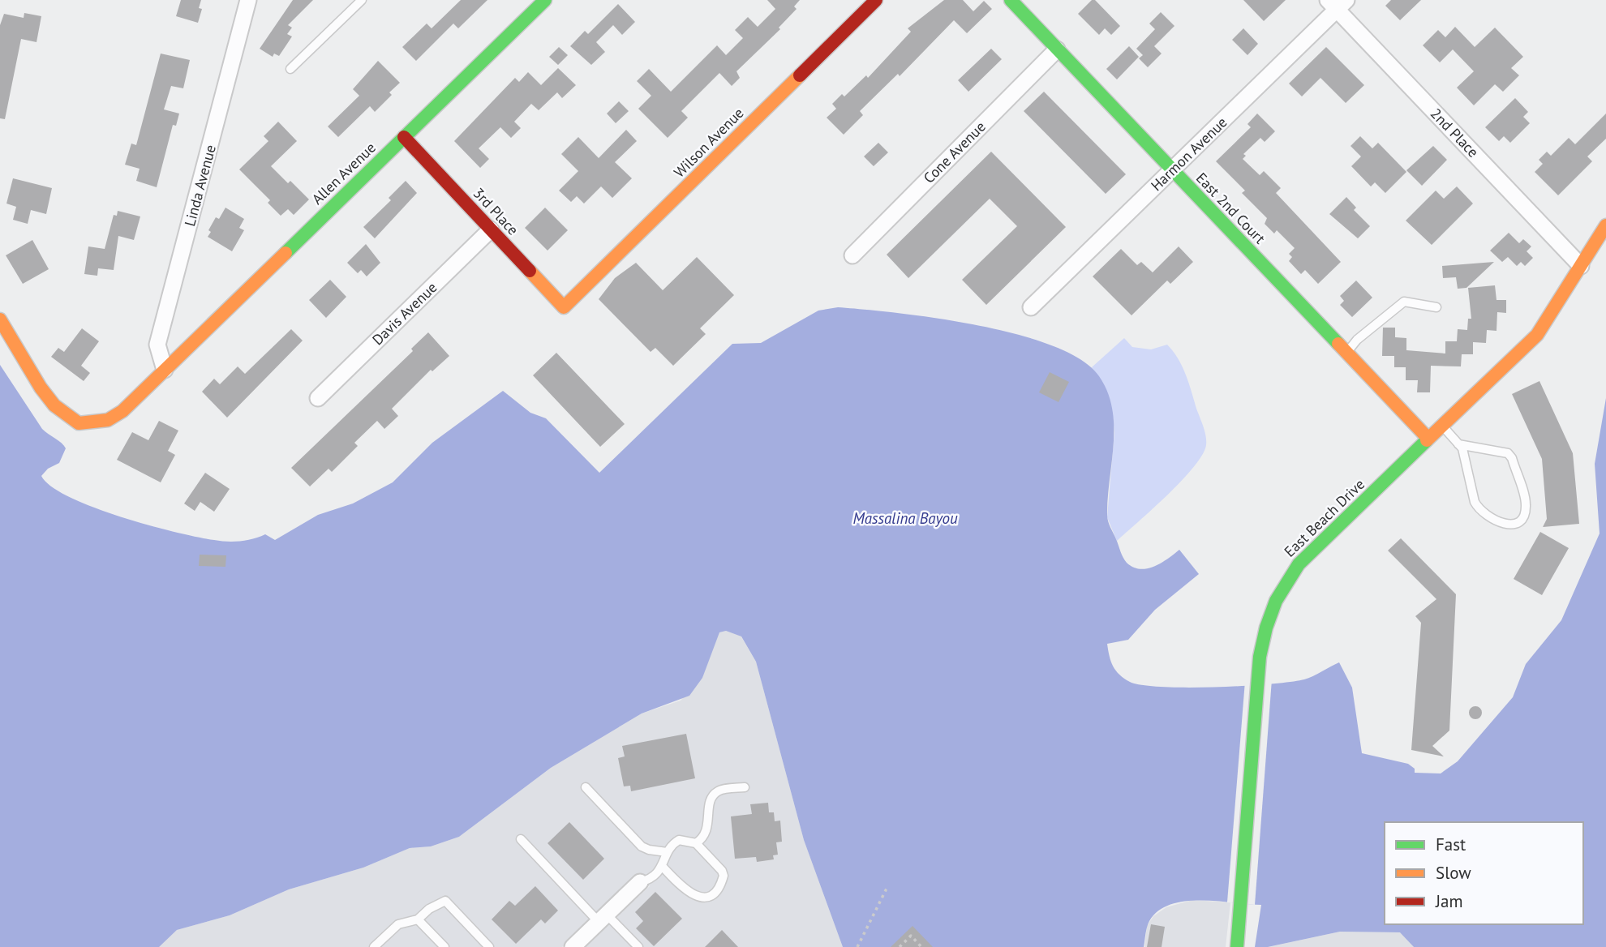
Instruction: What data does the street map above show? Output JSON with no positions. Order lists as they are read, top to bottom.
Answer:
{
  "streets": {
    "street": [
      "2nd Place",
      "Wilson Avenue",
      "Cone Avenue",
      "Harmon Avenue",
      "Allen Avenue",
      "Linda Avenue",
      "East 2nd Court",
      "3rd Place",
      "Davis Avenue",
      "East Beach Drive"
    ]
  },
  "crossings": [
    ["2nd Place", "Harmon Avenue"],
    ["2nd Place", "East Beach Drive"],
    ["Wilson Avenue", "3rd Place"],
    ["Cone Avenue", "East 2nd Court"],
    ["Harmon Avenue", "East 2nd Court"],
    ["Allen Avenue", "Linda Avenue"],
    ["Allen Avenue", "3rd Place"],
    ["East 2nd Court", "East Beach Drive"],
    ["3rd Place", "Davis Avenue"]
  ],
  "water": ["Massalina Bayou"],
  "legend": ["Fast", "Slow", "Jam"]
}
